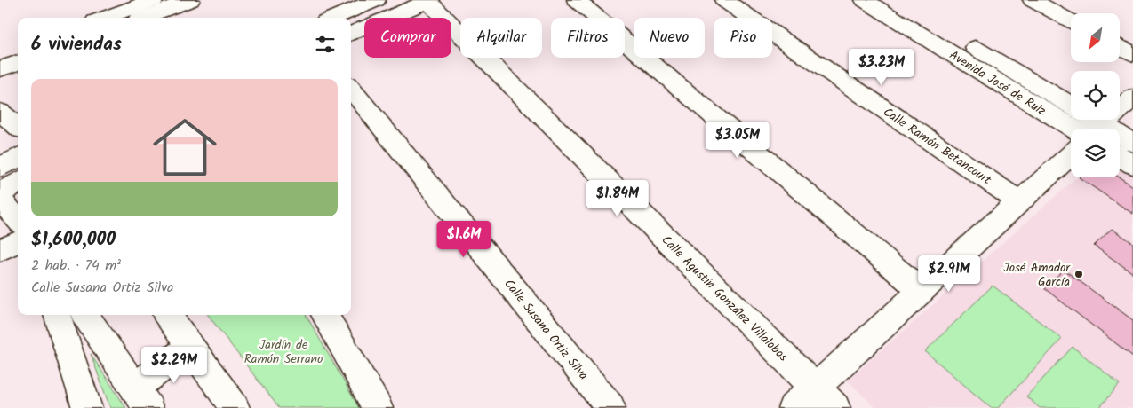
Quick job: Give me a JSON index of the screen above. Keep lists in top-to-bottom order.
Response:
{
  "streets": {
    "street": [
      "Avenida José de Ruiz",
      "Calle Ramón Betancourt",
      "Calle Agustín González Villalobos",
      "Calle Susana Ortiz Silva"
    ]
  },
  "parks": ["Jardín de Ramón Serrano"],
  "places": ["José Amador García"],
  "north": "bottom left",
  "page": {
    "chip": [
      "Comprar",
      "Alquilar",
      "Filtros",
      "Nuevo",
      "Piso"
    ],
    "heading": "6 viviendas",
    "price": [
      "$3.23M",
      "$3.05M",
      "$1.84M",
      "$1.6M",
      "$2.91M",
      "$2.29M"
    ],
    "list": [
      {
        "name": "$1,600,000",
        "note": "2 hab. · 74 m² · Calle Susana Ortiz Silva"
      }
    ]
  }
}
